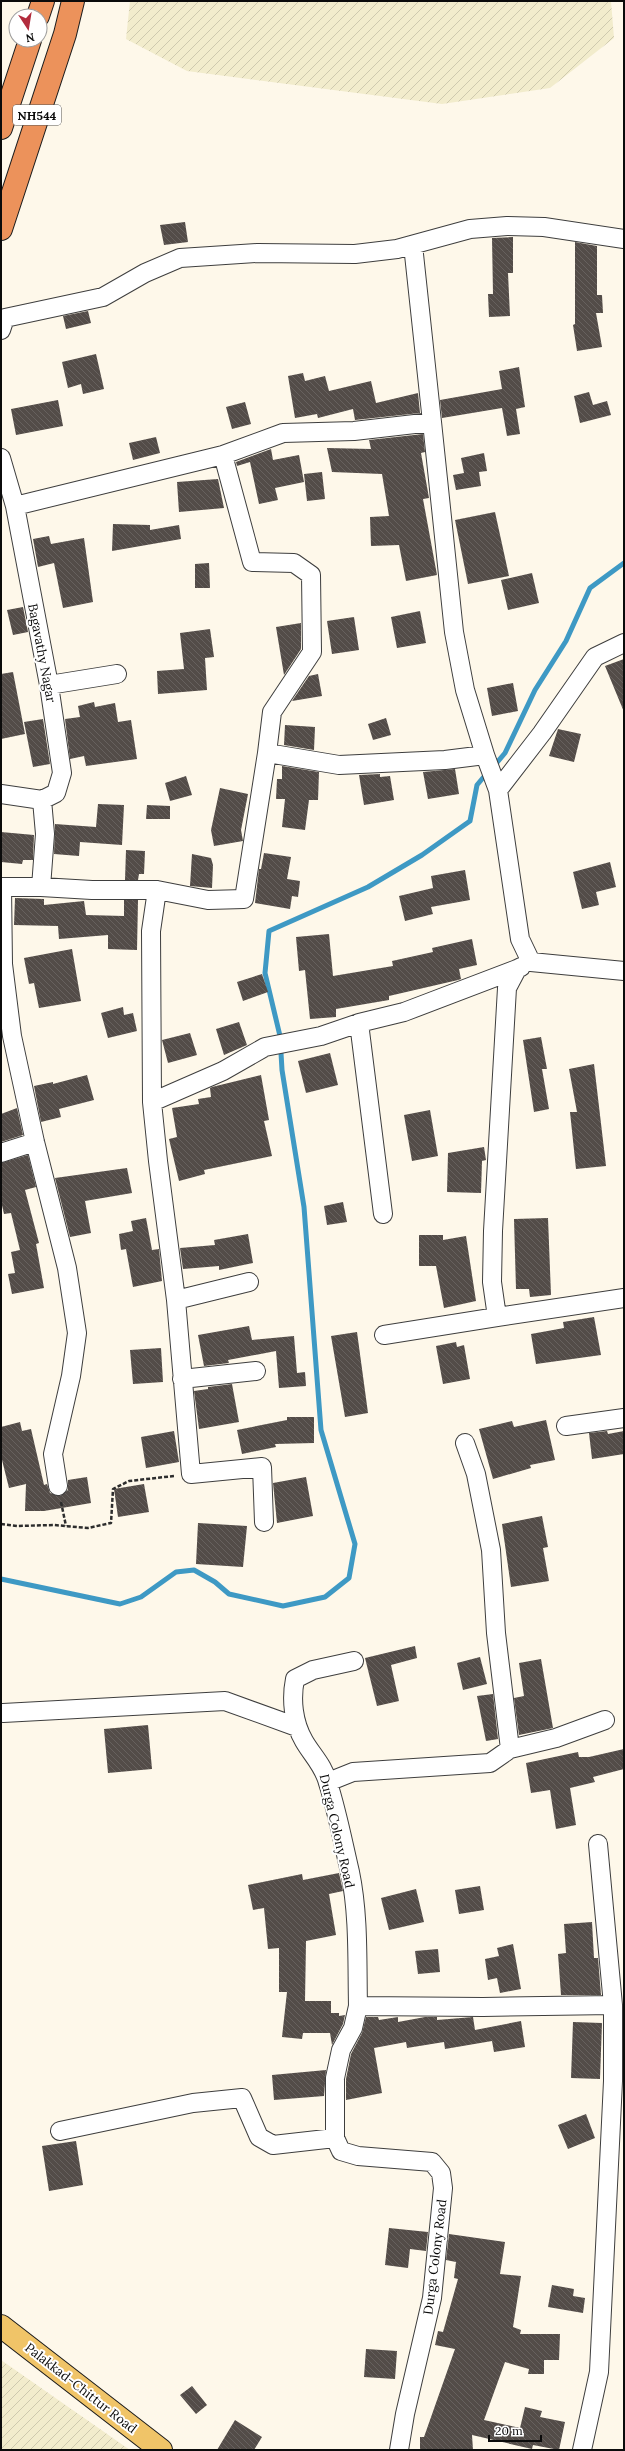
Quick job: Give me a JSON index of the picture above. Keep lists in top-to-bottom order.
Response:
{
  "streets": {
    "highway": ["NH544"],
    "main road": ["Palakkad-Chittur Road"],
    "street": ["Bagavathy Nagar", "Durga Colony Road"]
  },
  "scale_bar": "20 m",
  "north": "bottom"
}
